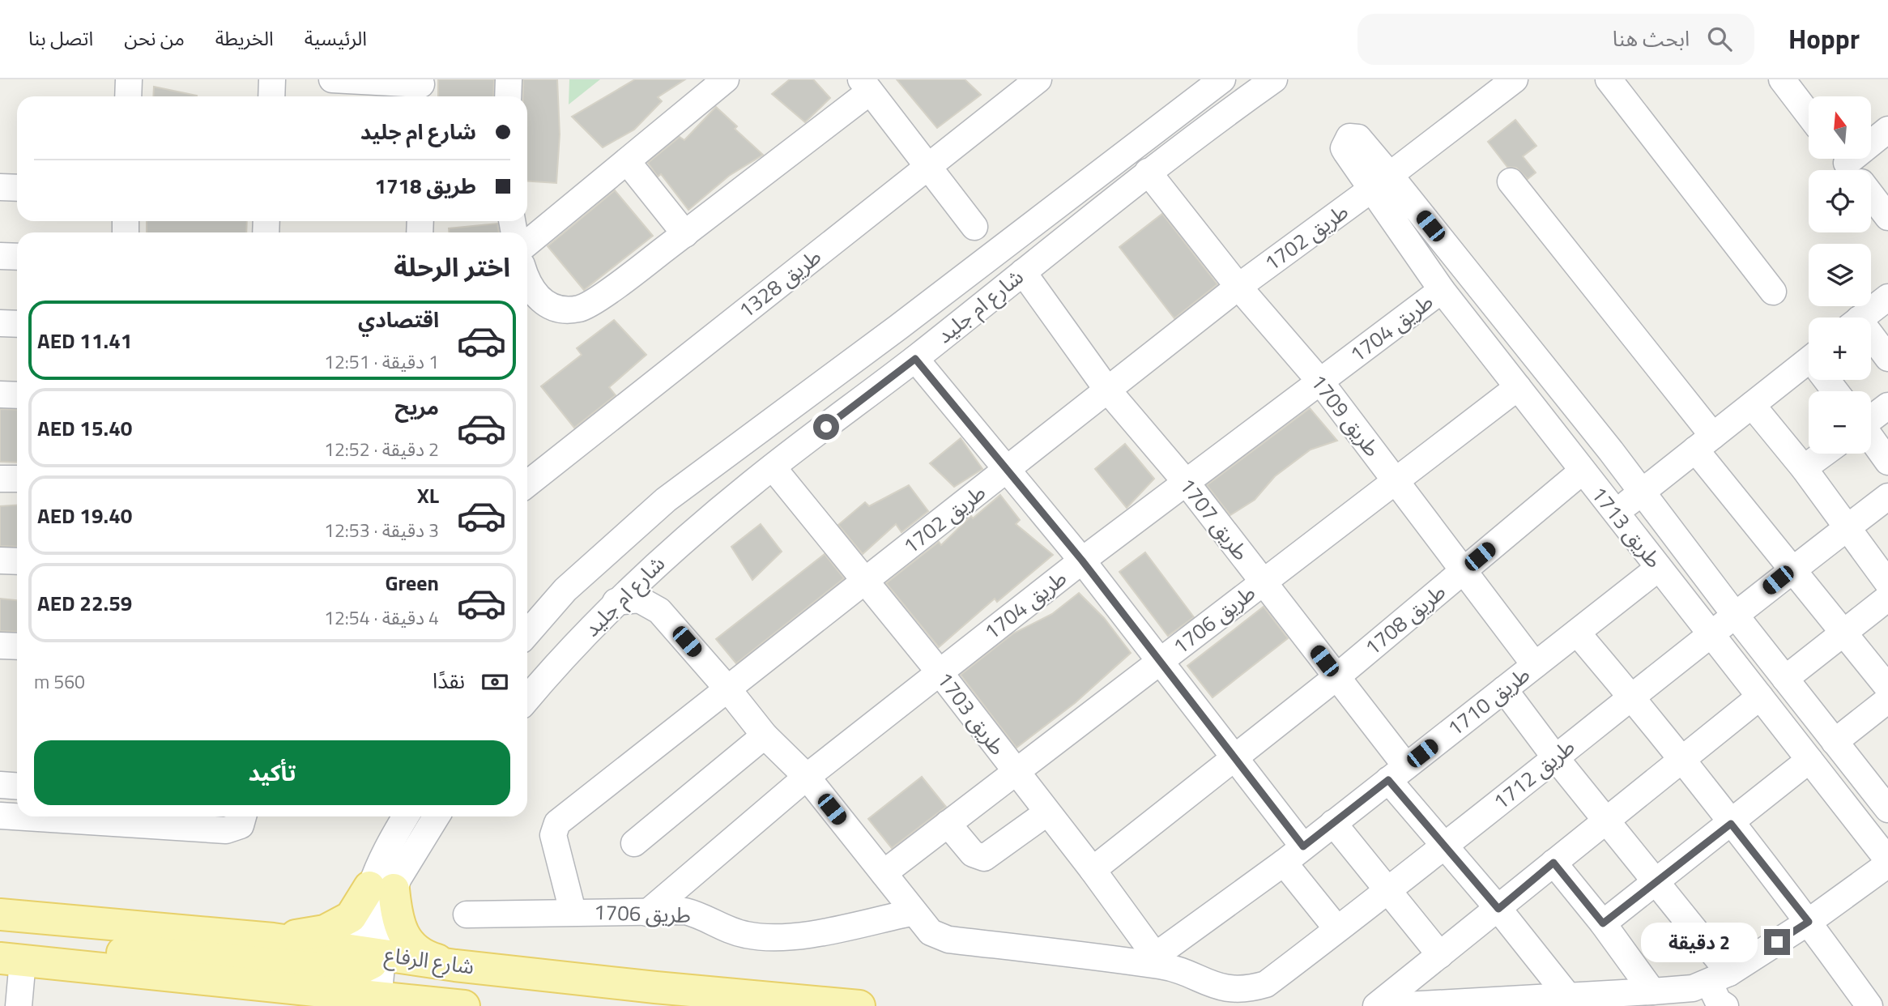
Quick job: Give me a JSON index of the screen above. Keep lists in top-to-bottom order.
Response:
{
  "streets": {
    "main road": ["شارع الرفاع"],
    "street": [
      "طريق 1702",
      "طريق 1328",
      "شارع ام جليد",
      "طريق 1704",
      "طريق 1709",
      "طريق 1707",
      "طريق 1713",
      "طريق 1706",
      "طريق 1708",
      "طريق 1710",
      "طريق 1703",
      "طريق 1712"
    ]
  },
  "crossings": [
    ["طريق 1702", "طريق 1709"],
    ["طريق 1702", "طريق 1707"],
    ["طريق 1702", "طريق 1713"],
    ["طريق 1702", "طريق 1706"],
    ["طريق 1702", "طريق 1703"],
    ["طريق 1702", "طريق 1712"],
    ["شارع ام جليد", "طريق 1709"],
    ["شارع ام جليد", "طريق 1707"],
    ["شارع ام جليد", "طريق 1703"],
    ["شارع ام جليد", "طريق 1712"],
    ["طريق 1704", "طريق 1709"],
    ["طريق 1704", "طريق 1707"],
    ["طريق 1704", "طريق 1713"],
    ["طريق 1704", "طريق 1706"],
    ["طريق 1704", "طريق 1703"],
    ["طريق 1704", "طريق 1712"],
    ["طريق 1709", "طريق 1706"],
    ["طريق 1709", "طريق 1708"],
    ["طريق 1709", "طريق 1710"],
    ["طريق 1707", "طريق 1706"],
    ["طريق 1707", "طريق 1708"],
    ["طريق 1707", "طريق 1710"],
    ["طريق 1707", "طريق 1712"],
    ["طريق 1713", "طريق 1706"],
    ["طريق 1713", "طريق 1708"],
    ["طريق 1713", "طريق 1710"],
    ["طريق 1713", "طريق 1712"],
    ["طريق 1706", "طريق 1703"],
    ["طريق 1706", "طريق 1712"],
    ["طريق 1708", "طريق 1703"],
    ["طريق 1710", "طريق 1703"],
    ["طريق 1710", "طريق 1712"],
    ["طريق 1703", "طريق 1712"]
  ],
  "north": "top",
  "page": {
    "header": "Hoppr",
    "search": "ابحث هنا",
    "nav": [
      "الرئيسية",
      "الخريطة",
      "من نحن",
      "اتصل بنا"
    ],
    "map_buttons": ["+", "−"],
    "banner": ["شارع ام جليد", "طريق 1718"],
    "heading": "اختر الرحلة",
    "list": [
      {
        "name": "اقتصادي",
        "note": "1 دقيقة · 12:51",
        "value": "AED 11.41"
      },
      {
        "name": "مريح",
        "note": "2 دقيقة · 12:52",
        "value": "AED 15.40"
      },
      {
        "name": "XL",
        "note": "3 دقيقة · 12:53",
        "value": "AED 19.40"
      },
      {
        "name": "Green",
        "note": "4 دقيقة · 12:54",
        "value": "AED 22.59"
      }
    ],
    "pay": ["نقدًا", "560 m"],
    "buttons": "تأكيد",
    "bubble": "2 دقيقة"
  }
}
